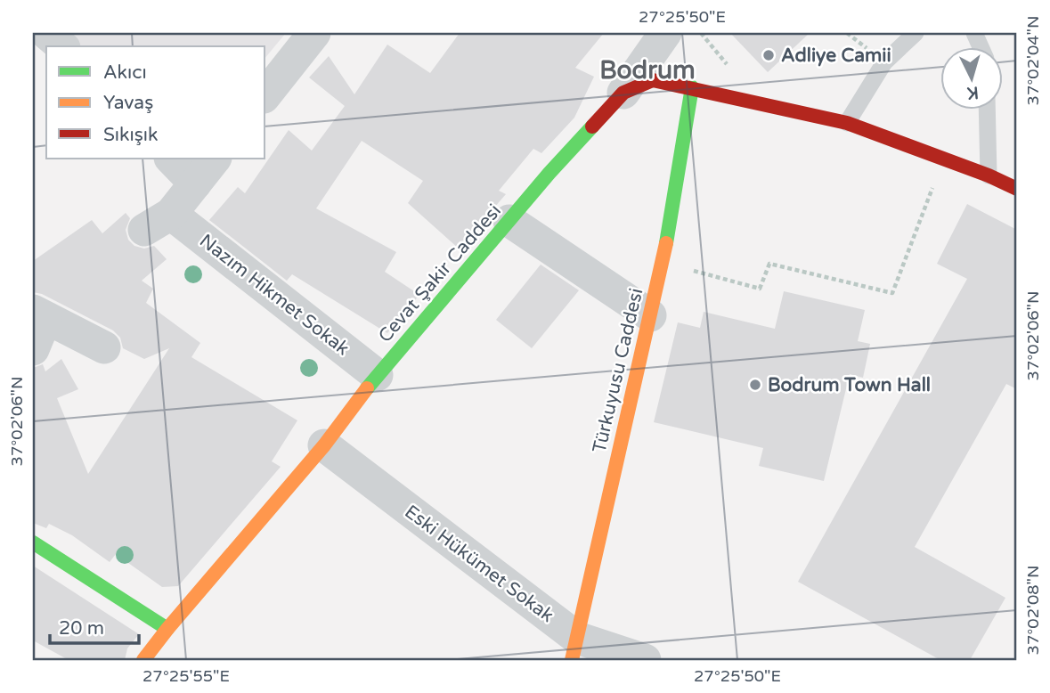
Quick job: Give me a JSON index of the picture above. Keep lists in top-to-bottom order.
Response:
{
  "streets": {
    "main road": ["Cevat Şakir Caddesi", "Türkuyusu Caddesi"],
    "street": ["Nazım Hikmet Sokak", "Eski Hükümet Sokak"]
  },
  "crossings": [
    ["Cevat Şakir Caddesi", "Nazım Hikmet Sokak"],
    ["Cevat Şakir Caddesi", "Türkuyusu Caddesi"],
    ["Cevat Şakir Caddesi", "Eski Hükümet Sokak"],
    ["Türkuyusu Caddesi", "Eski Hükümet Sokak"]
  ],
  "districts": ["Bodrum"],
  "places": ["Adliye Camii", "Bodrum Town Hall"],
  "legend": ["Akıcı", "Yavaş", "Sıkışık"],
  "scale_bar": "20 m",
  "north": "bottom",
  "coordinates": [
    "27°25'50\"E",
    "37°02'04\"N",
    "37°02'06\"N",
    "37°02'08\"N",
    "27°25'55\"E"
  ]
}
